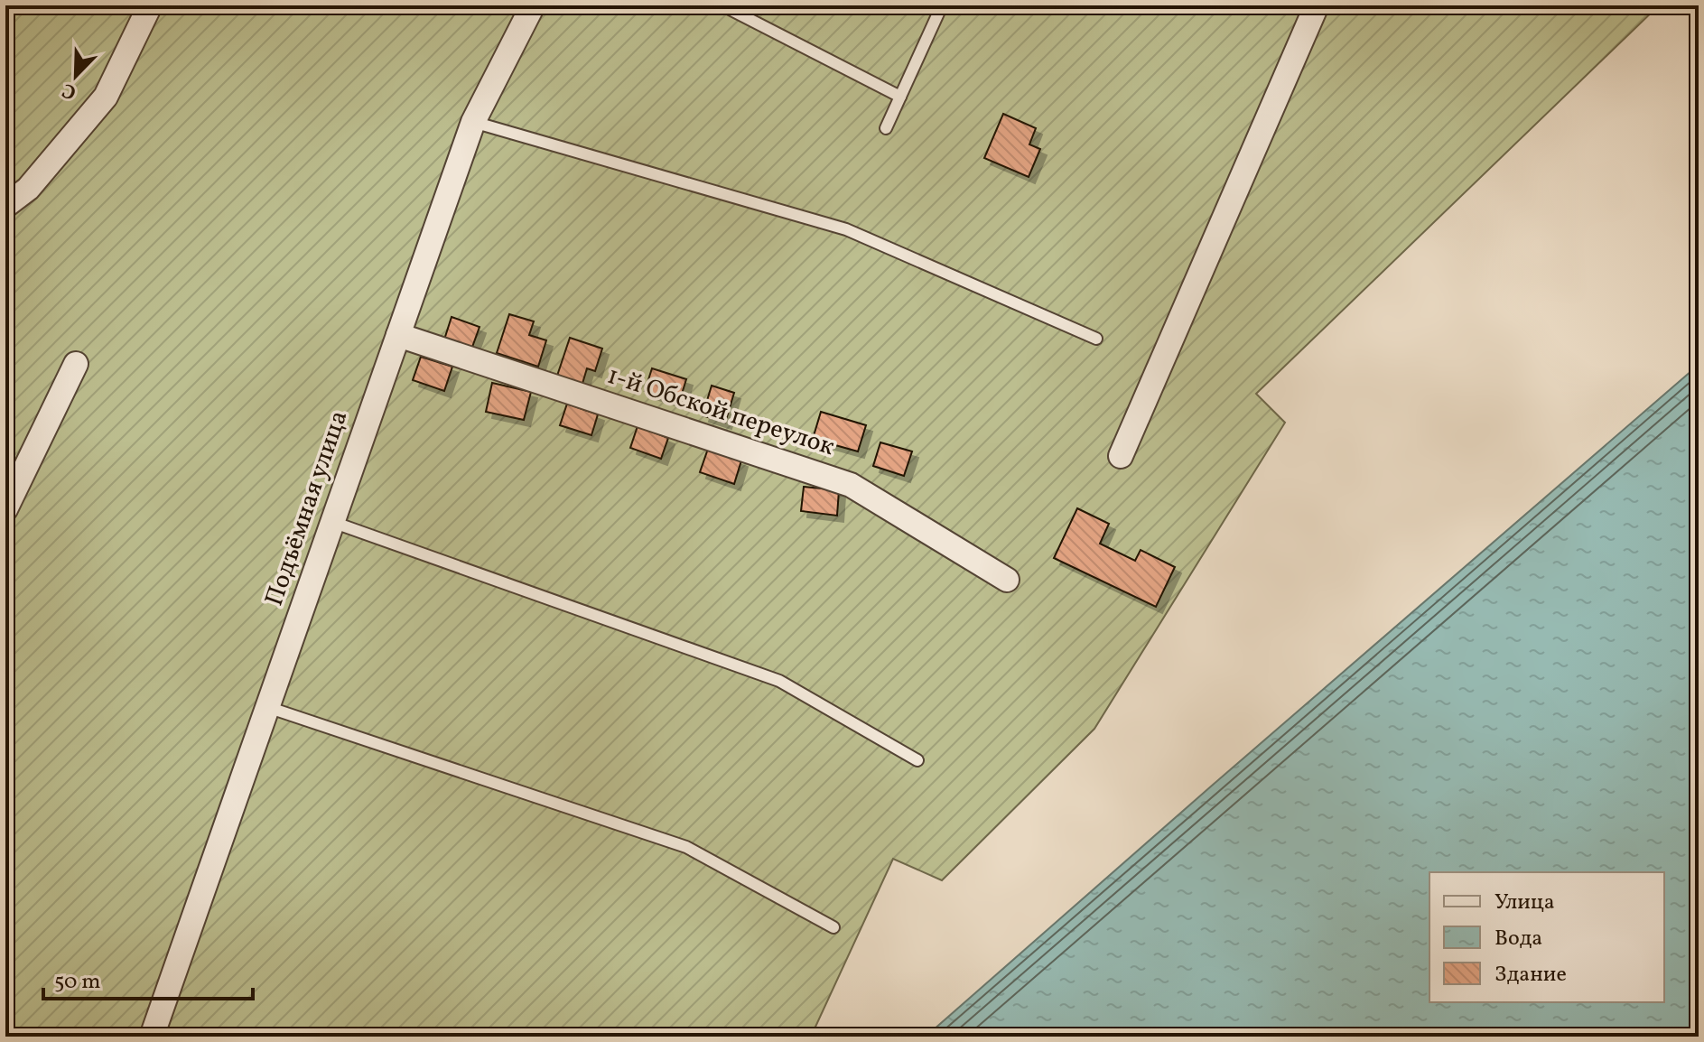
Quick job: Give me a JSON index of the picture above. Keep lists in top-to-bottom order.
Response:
{
  "streets": {
    "street": ["1-й Обской переулок", "Подъёмная улица"]
  },
  "crossings": [
    ["1-й Обской переулок", "Подъёмная улица"]
  ],
  "legend": ["Улица", "Вода", "Здание"],
  "scale_bar": "50 m",
  "north": "bottom left"
}
